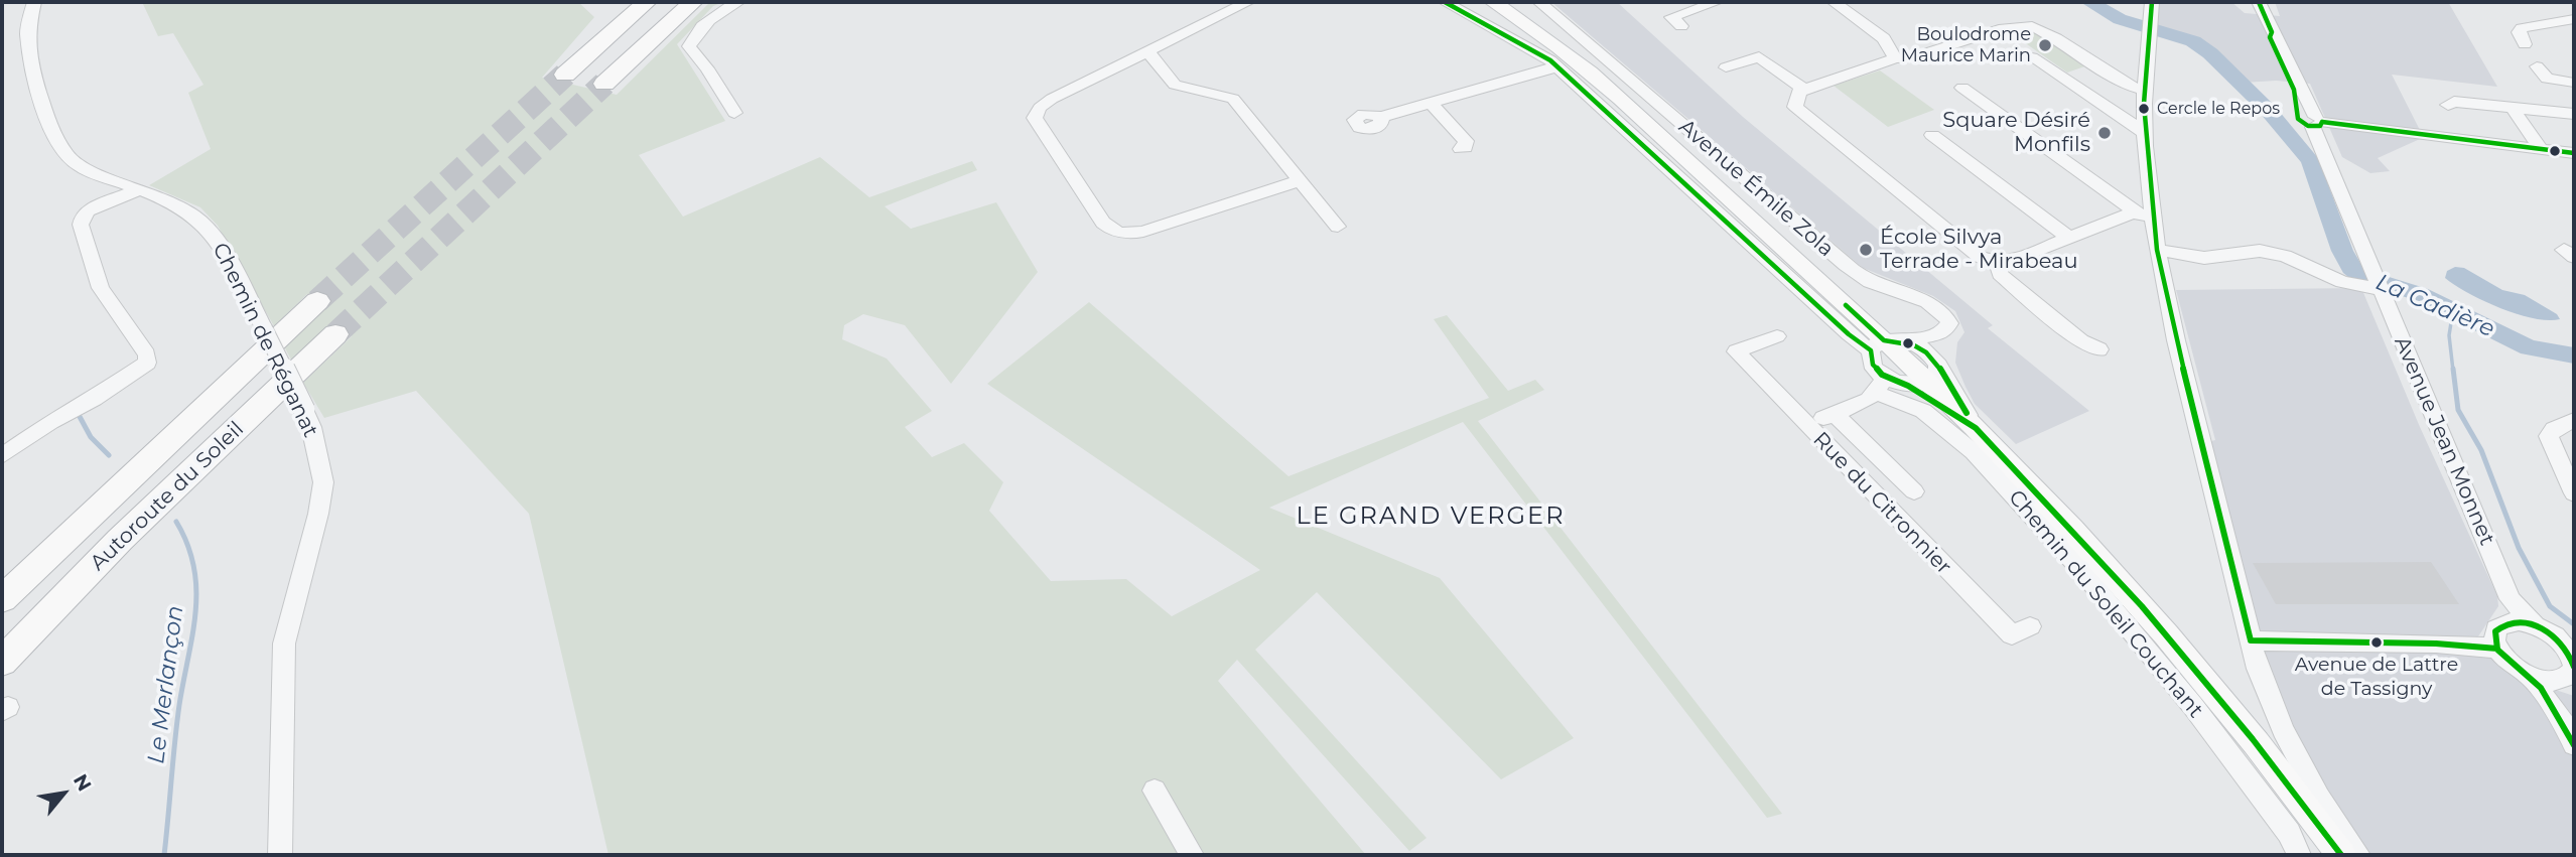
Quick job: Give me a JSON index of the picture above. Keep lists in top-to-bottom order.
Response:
{
  "streets": {
    "highway": ["Autoroute du Soleil"],
    "street": [
      "Avenue Émile Zola",
      "Chemin de Réganat",
      "Avenue Jean Monnet",
      "Rue du Citronnier",
      "Chemin du Soleil Couchant"
    ]
  },
  "crossings": [
    ["Rue du Citronnier", "Chemin du Soleil Couchant"]
  ],
  "districts": ["LE GRAND VERGER"],
  "water": ["La Cadière", "Le Merlançon"],
  "places": [
    "Boulodrome Maurice Marin",
    "Cercle le Repos",
    "Square Désiré Monfils",
    "École Silvya Terrade - Mirabeau",
    "Avenue de Lattre de Tassigny"
  ],
  "north": "top right"
}
